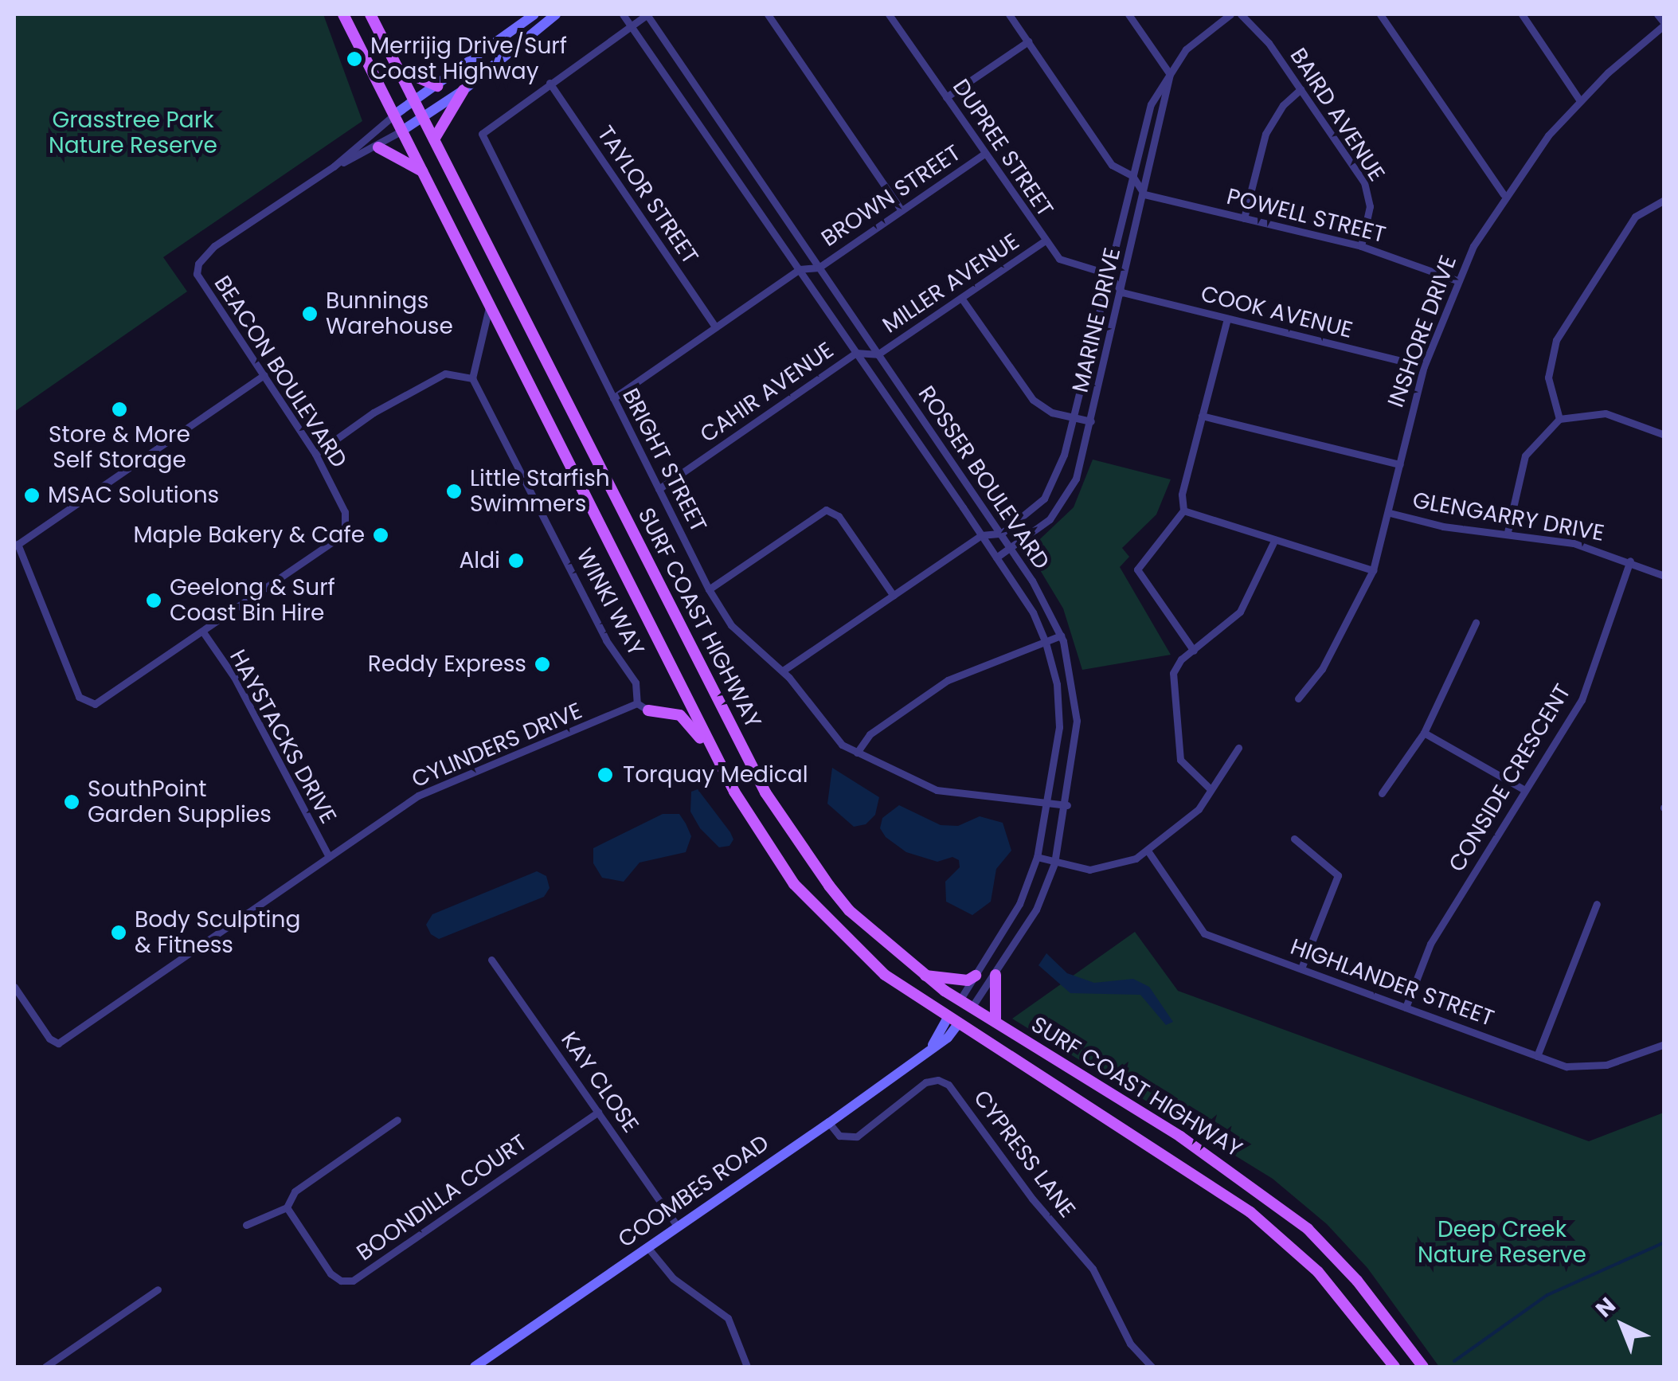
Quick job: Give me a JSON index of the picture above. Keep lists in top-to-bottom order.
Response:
{
  "streets": {
    "main road": ["SURF COAST HIGHWAY"],
    "street": [
      "BAIRD AVENUE",
      "DUPREE STREET",
      "TAYLOR STREET",
      "BROWN STREET",
      "POWELL STREET",
      "MILLER AVENUE",
      "COOK AVENUE",
      "MARINE DRIVE",
      "INSHORE DRIVE",
      "BEACON BOULEVARD",
      "CAHIR AVENUE",
      "BRIGHT STREET",
      "ROSSER BOULEVARD",
      "GLENGARRY DRIVE",
      "WINKI WAY",
      "HAYSTACKS DRIVE",
      "CYLINDERS DRIVE",
      "CONSIDE CRESCENT",
      "HIGHLANDER STREET",
      "KAY CLOSE",
      "CYPRESS LANE",
      "COOMBES ROAD",
      "BOONDILLA COURT"
    ]
  },
  "crossings": [
    ["BAIRD AVENUE", "POWELL STREET"],
    ["DUPREE STREET", "BROWN STREET"],
    ["DUPREE STREET", "MILLER AVENUE"],
    ["DUPREE STREET", "MARINE DRIVE"],
    ["TAYLOR STREET", "BRIGHT STREET"],
    ["BROWN STREET", "ROSSER BOULEVARD"],
    ["POWELL STREET", "MARINE DRIVE"],
    ["POWELL STREET", "INSHORE DRIVE"],
    ["MILLER AVENUE", "ROSSER BOULEVARD"],
    ["COOK AVENUE", "MARINE DRIVE"],
    ["COOK AVENUE", "INSHORE DRIVE"],
    ["MARINE DRIVE", "ROSSER BOULEVARD"],
    ["INSHORE DRIVE", "GLENGARRY DRIVE"],
    ["BEACON BOULEVARD", "SURF COAST HIGHWAY"],
    ["BEACON BOULEVARD", "HAYSTACKS DRIVE"],
    ["CAHIR AVENUE", "BRIGHT STREET"],
    ["CAHIR AVENUE", "ROSSER BOULEVARD"],
    ["BRIGHT STREET", "ROSSER BOULEVARD"],
    ["ROSSER BOULEVARD", "SURF COAST HIGHWAY"],
    ["GLENGARRY DRIVE", "CONSIDE CRESCENT"],
    ["WINKI WAY", "CYLINDERS DRIVE"],
    ["SURF COAST HIGHWAY", "COOMBES ROAD"],
    ["HAYSTACKS DRIVE", "CYLINDERS DRIVE"],
    ["CONSIDE CRESCENT", "HIGHLANDER STREET"],
    ["KAY CLOSE", "COOMBES ROAD"],
    ["KAY CLOSE", "BOONDILLA COURT"],
    ["CYPRESS LANE", "COOMBES ROAD"]
  ],
  "parks": ["Grasstree Park Nature Reserve", "Deep Creek Nature Reserve"],
  "places": [
    "Merrijig Drive/Surf Coast Highway",
    "Bunnings Warehouse",
    "Store & More Self Storage",
    "Little Starfish Swimmers",
    "MSAC Solutions",
    "Maple Bakery & Cafe",
    "Aldi",
    "Geelong & Surf Coast Bin Hire",
    "Reddy Express",
    "Torquay Medical",
    "SouthPoint Garden Supplies",
    "Body Sculpting & Fitness"
  ],
  "north": "top left"
}
